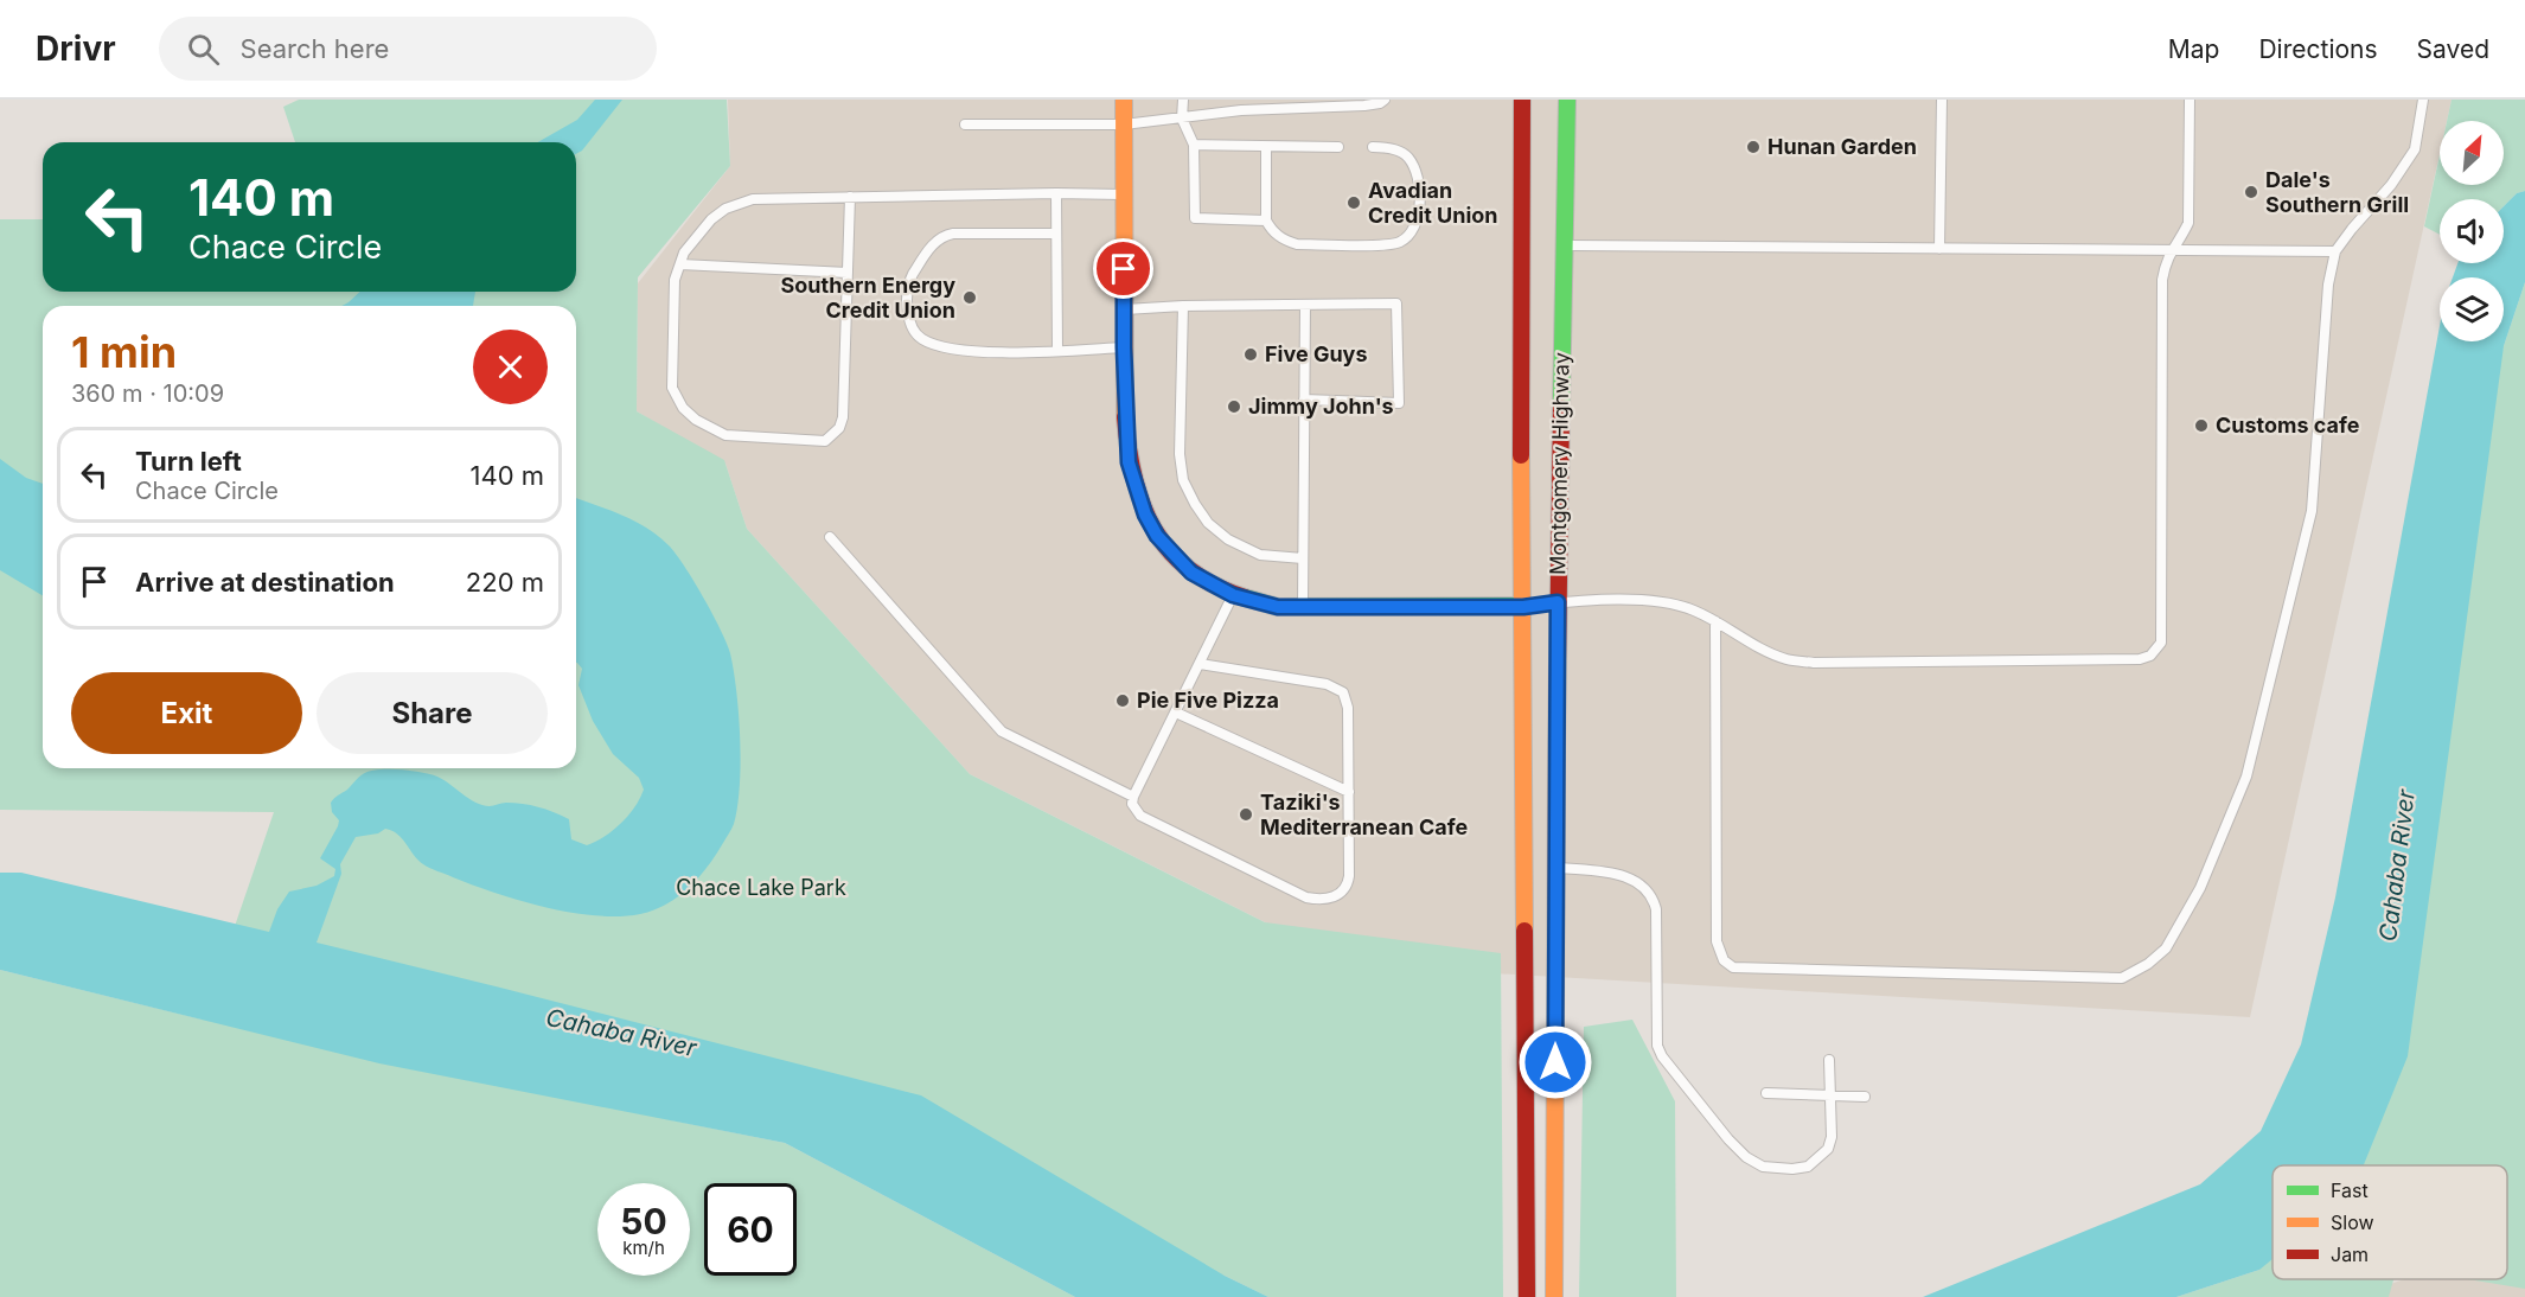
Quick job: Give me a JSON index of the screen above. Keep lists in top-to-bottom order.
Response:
{
  "streets": {
    "main road": ["Montgomery Highway"]
  },
  "water": ["Cahaba River"],
  "parks": ["Chace Lake Park"],
  "places": [
    "Hunan Garden",
    "Dale's Southern Grill",
    "Avadian Credit Union",
    "Southern Energy Credit Union",
    "Five Guys",
    "Jimmy John's",
    "Customs cafe",
    "Pie Five Pizza",
    "Taziki's Mediterranean Cafe"
  ],
  "legend": ["Fast", "Slow", "Jam"],
  "north": "top right",
  "page": {
    "header": "Drivr",
    "search": "Search here",
    "nav": ["Map", "Directions", "Saved"],
    "turn": ["140 m", "Chace Circle"],
    "heading": ["1 min", "360 m · 10:09"],
    "list": [
      {
        "name": "Turn left",
        "note": "Chace Circle",
        "value": "140 m"
      },
      {
        "name": "Arrive at destination",
        "value": "220 m"
      }
    ],
    "buttons": ["Exit", "Share"],
    "speed": "50 km/h",
    "limit": "60"
  }
}
